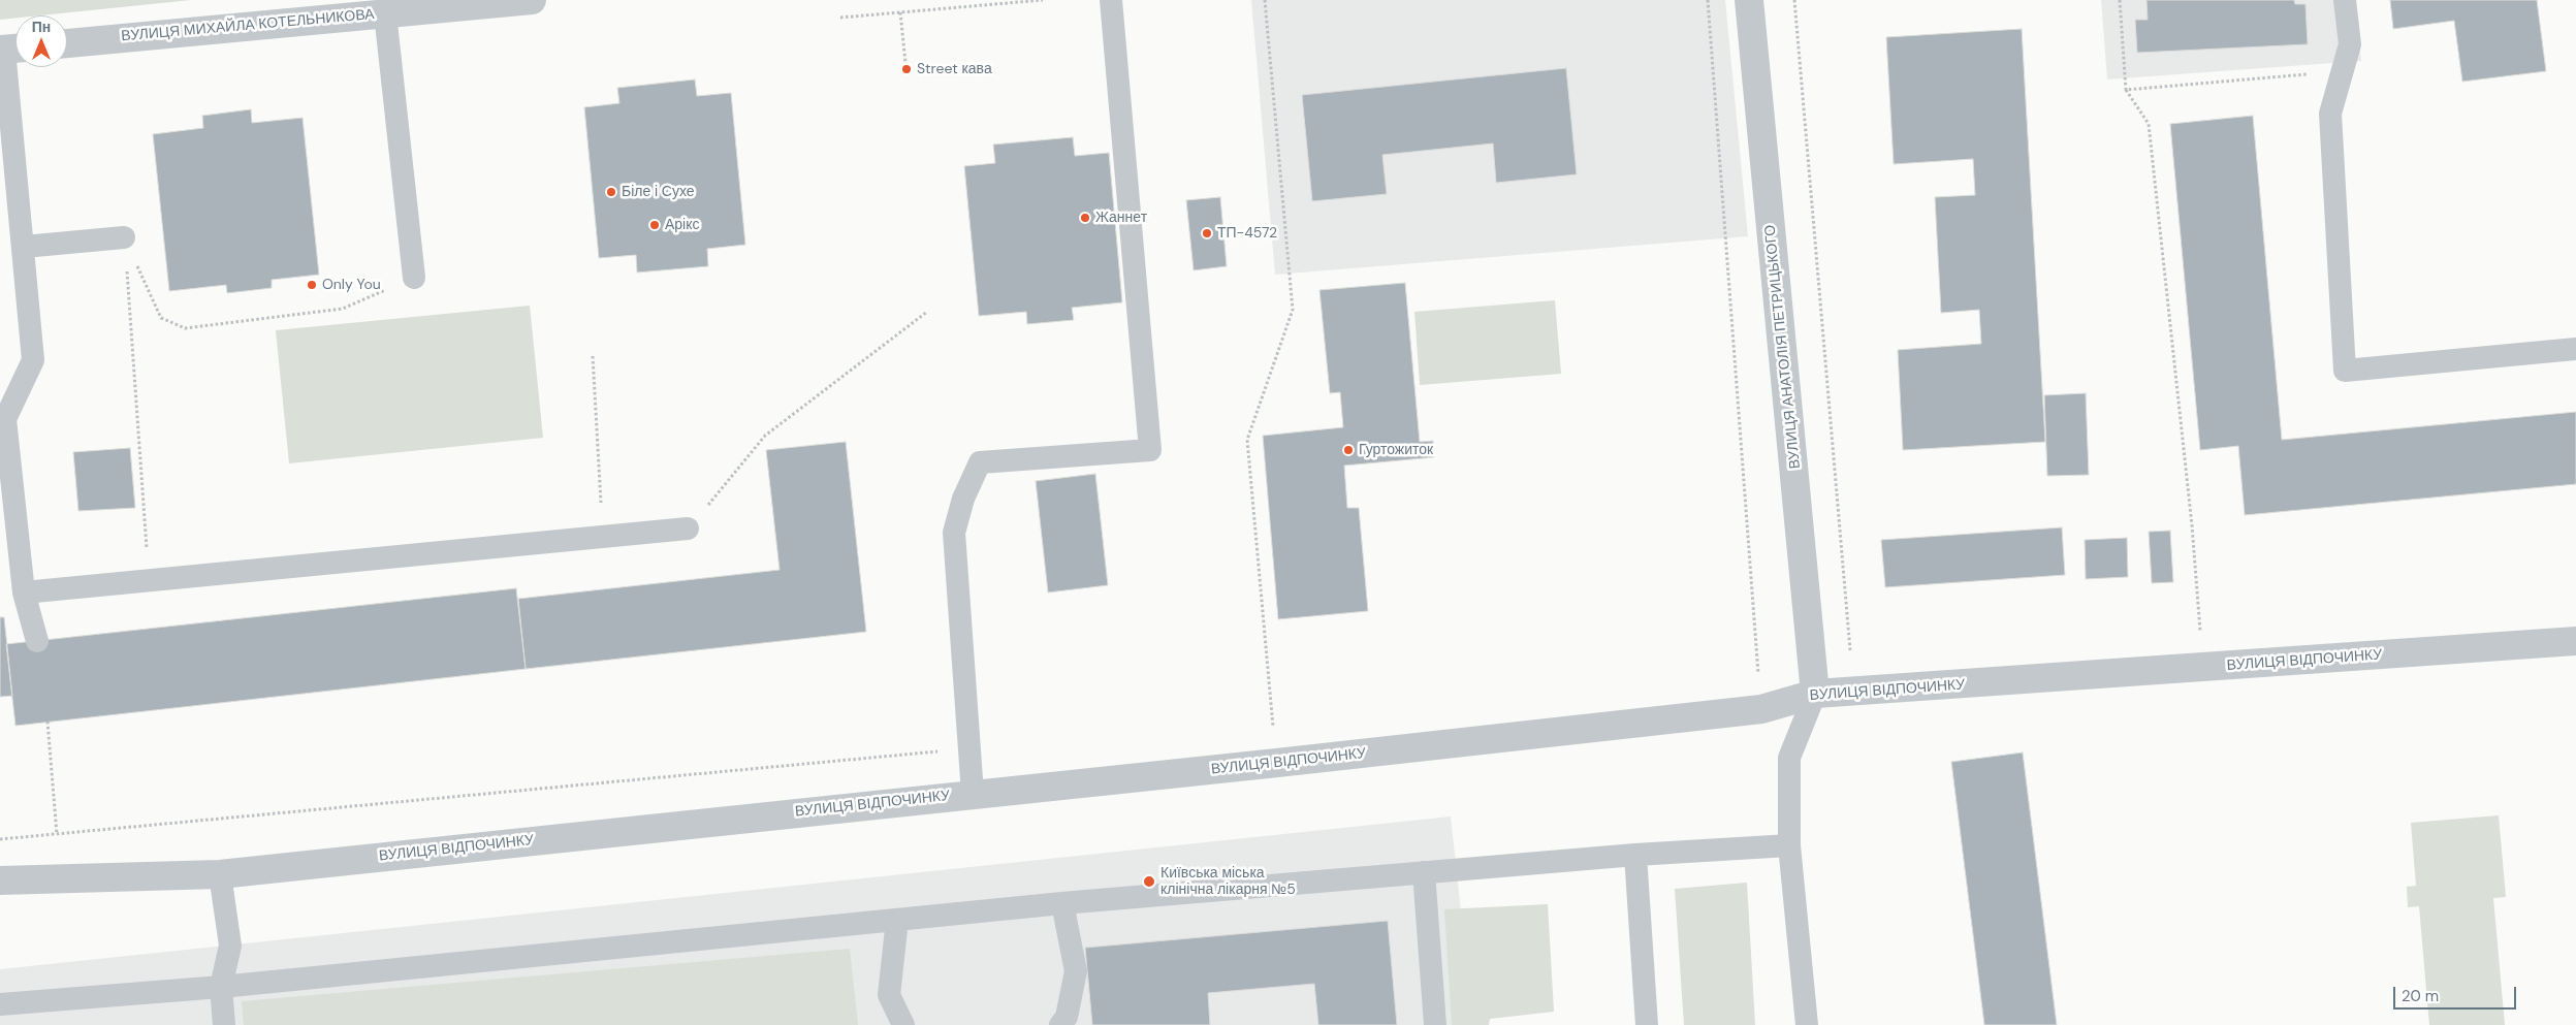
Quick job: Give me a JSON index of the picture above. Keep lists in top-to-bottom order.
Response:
{
  "streets": {
    "street": ["ВУЛИЦЯ МИХАЙЛА КОТЕЛЬНИКОВА", "ВУЛИЦЯ АНАТОЛІЯ ПЕТРИЦЬКОГО", "ВУЛИЦЯ ВІДПОЧИНКУ"]
  },
  "crossings": [
    ["ВУЛИЦЯ АНАТОЛІЯ ПЕТРИЦЬКОГО", "ВУЛИЦЯ ВІДПОЧИНКУ"]
  ],
  "places": [
    "Street кава",
    "Біле і Сухе",
    "Жаннет",
    "Арікс",
    "ТП-4572",
    "Only You",
    "Гуртожиток",
    "Київська міська клінічна лікарня №5"
  ],
  "scale_bar": "20 m",
  "north": "top"
}
